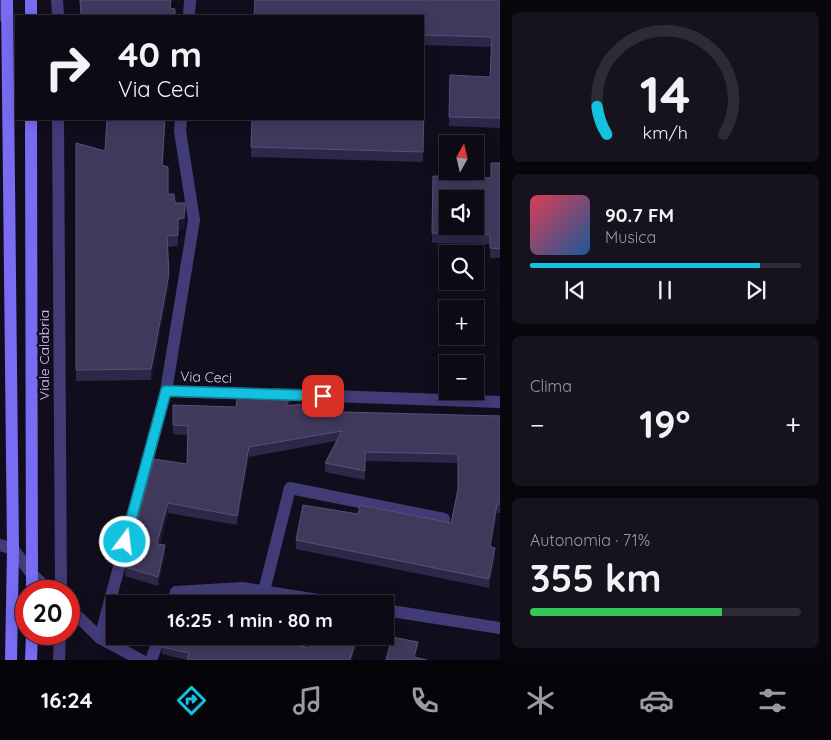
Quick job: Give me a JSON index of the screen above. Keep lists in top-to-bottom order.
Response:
{
  "streets": {
    "main road": ["Viale Calabria"],
    "street": ["Via Ceci"]
  },
  "north": "top",
  "page": {
    "turn": ["40 m", "Via Ceci"],
    "map_buttons": ["+", "−"],
    "song": ["90.7 FM", "Musica"],
    "tile": [
      "Clima",
      ["Autonomia · 71%", "355 km"]
    ],
    "heat": ["−", "19°", "+"],
    "limit": "20",
    "trip": "16:25 · 1 min · 80 m",
    "tabs": "16:24",
    "gauge": ["14", "km/h"]
  }
}
